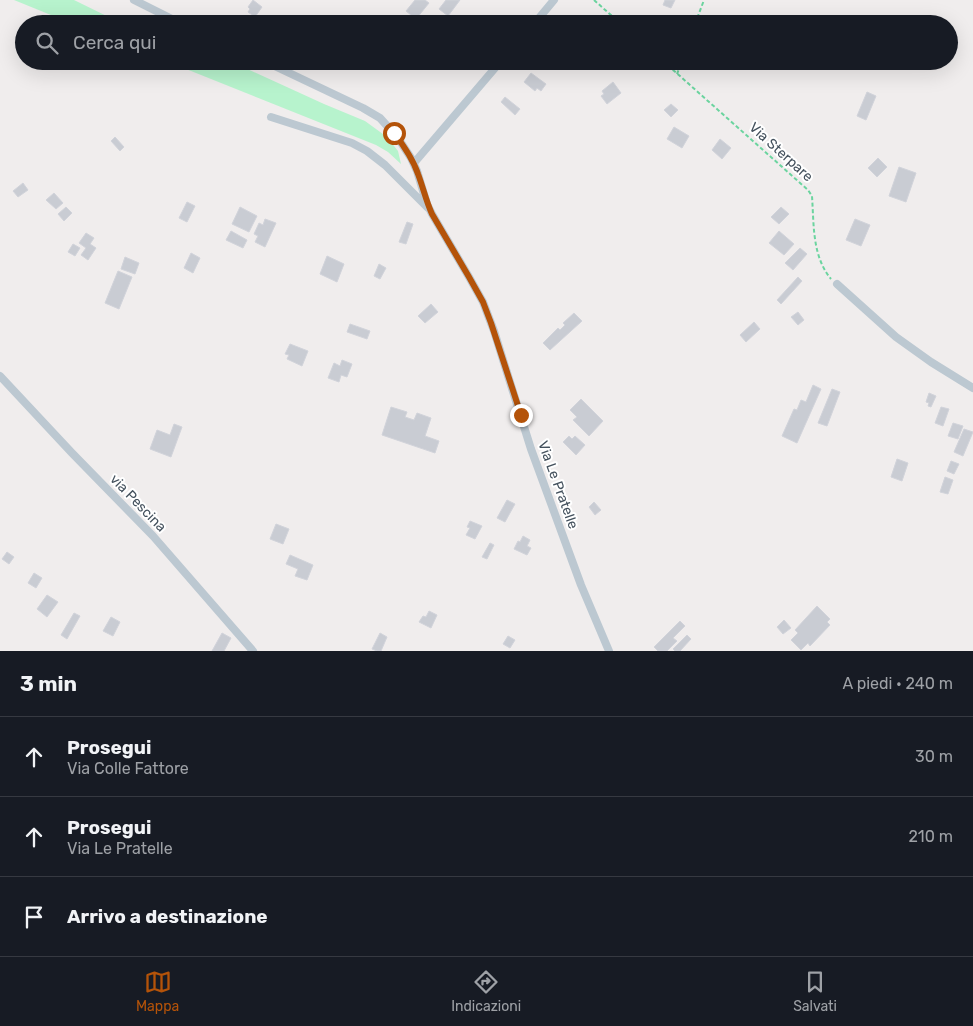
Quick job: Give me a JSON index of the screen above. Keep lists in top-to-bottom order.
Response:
{
  "streets": {
    "street": ["Via Le Pratelle", "via Pescina"],
    "path": ["Via Sterpare"]
  },
  "page": {
    "search": "Cerca qui",
    "heading": ["3 min", "A piedi · 240 m"],
    "list": [
      ["Prosegui", "Via Colle Fattore", "30 m"],
      ["Prosegui", "Via Le Pratelle", "210 m"],
      "Arrivo a destinazione"
    ],
    "nav": ["Mappa", "Indicazioni", "Salvati"]
  }
}
